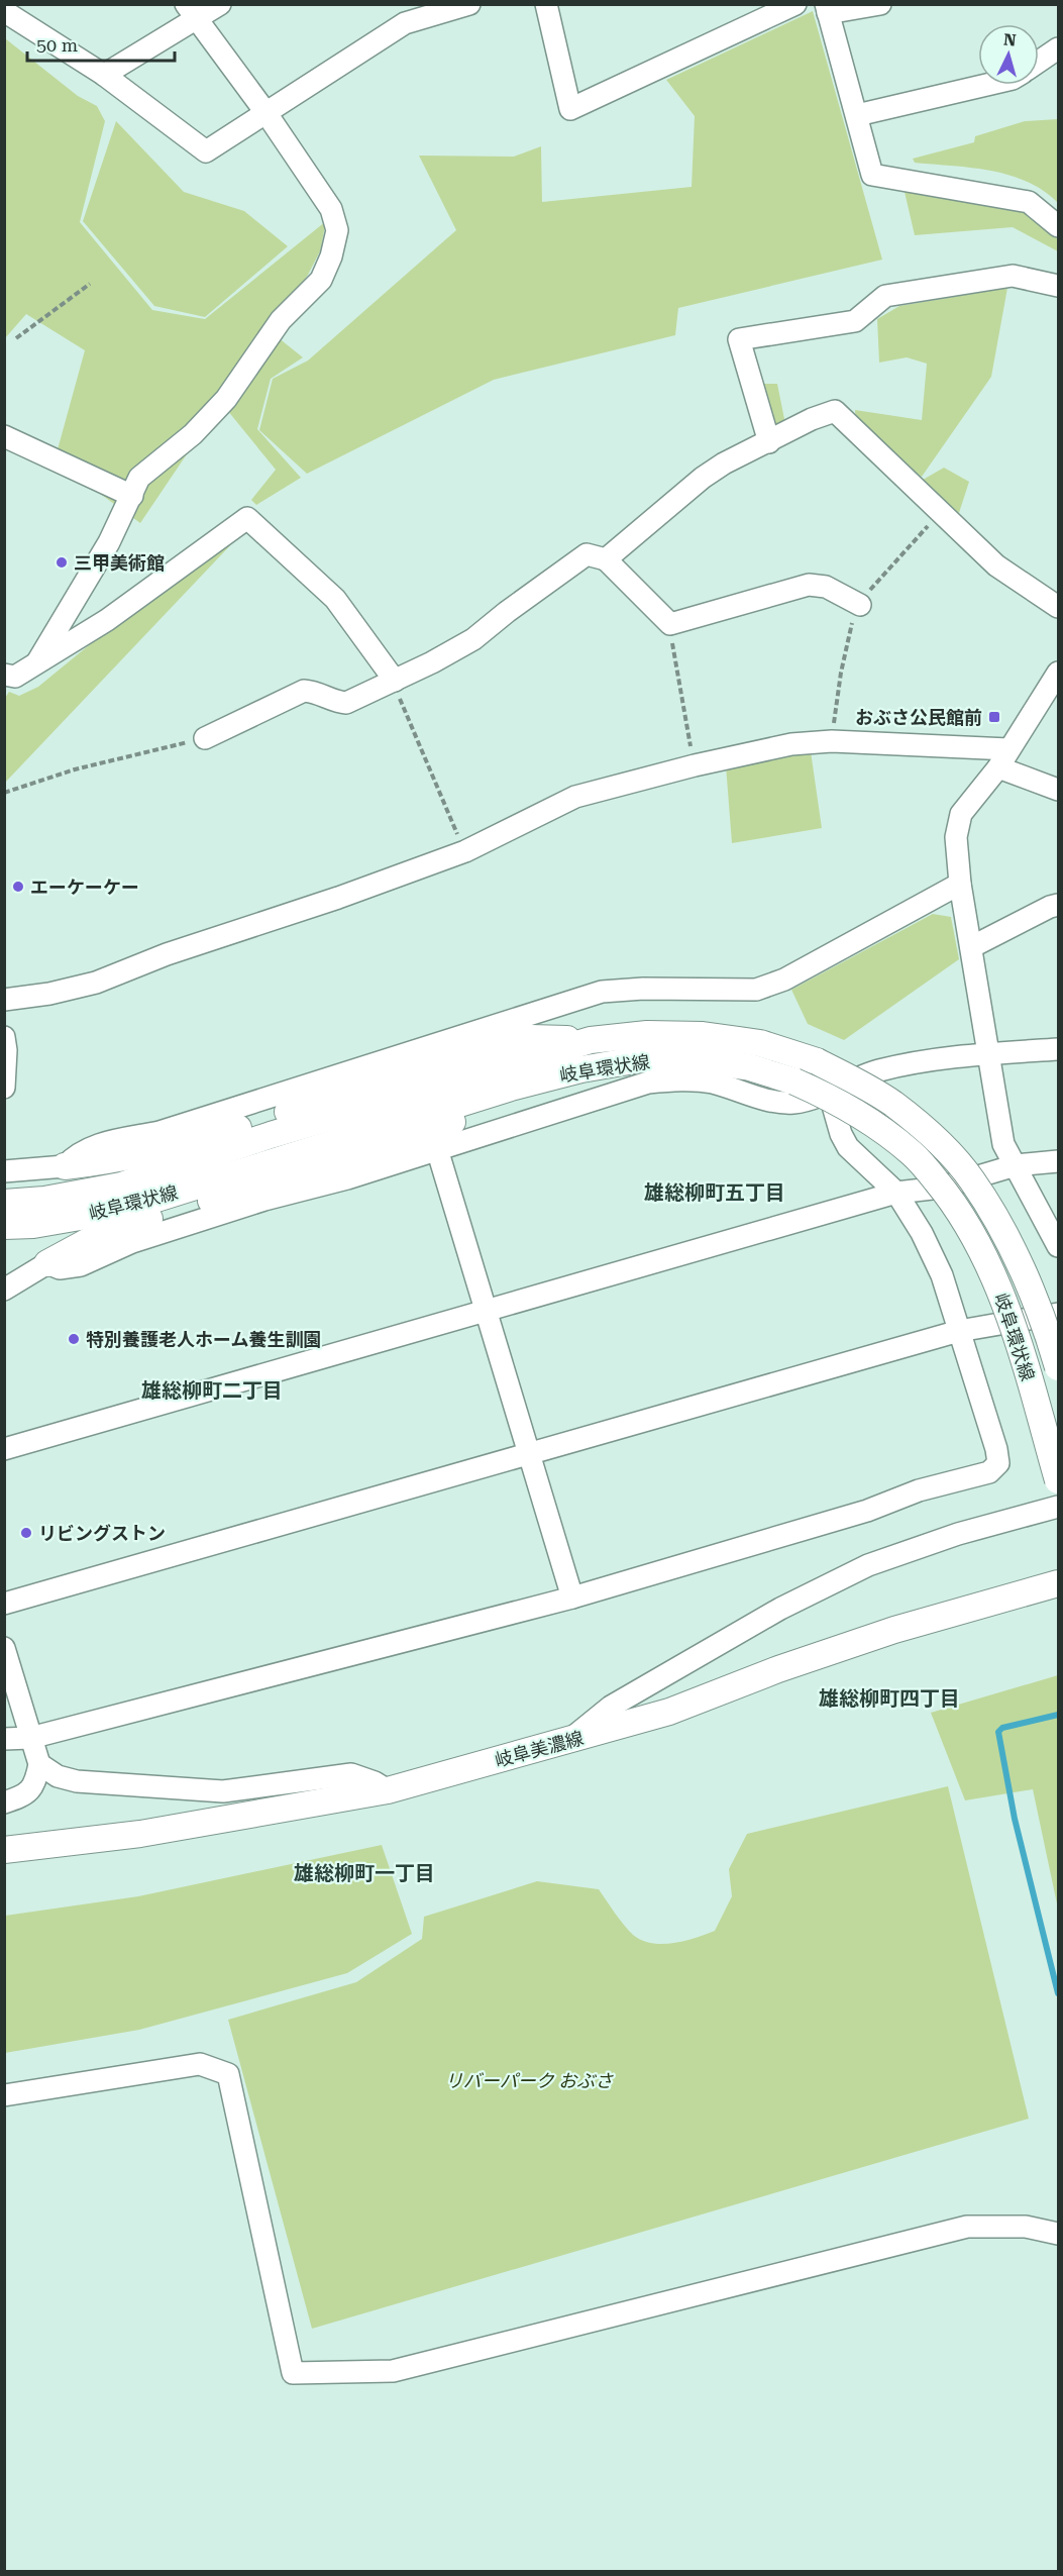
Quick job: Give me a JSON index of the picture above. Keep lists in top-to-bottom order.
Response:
{
  "streets": {
    "main road": ["岐阜環状線", "岐阜美濃線"]
  },
  "districts": [
    "雄総柳町五丁目",
    "雄総柳町二丁目",
    "雄総柳町四丁目",
    "雄総柳町一丁目"
  ],
  "parks": ["リバーパーク おぶさ"],
  "places": {
    "other": [
      "三甲美術館",
      "エーケーケー",
      "特別養護老人ホーム養生訓園",
      "リビングストン"
    ],
    "transit": ["おぶさ公民館前"]
  },
  "scale_bar": "50 m",
  "north": "top"
}
